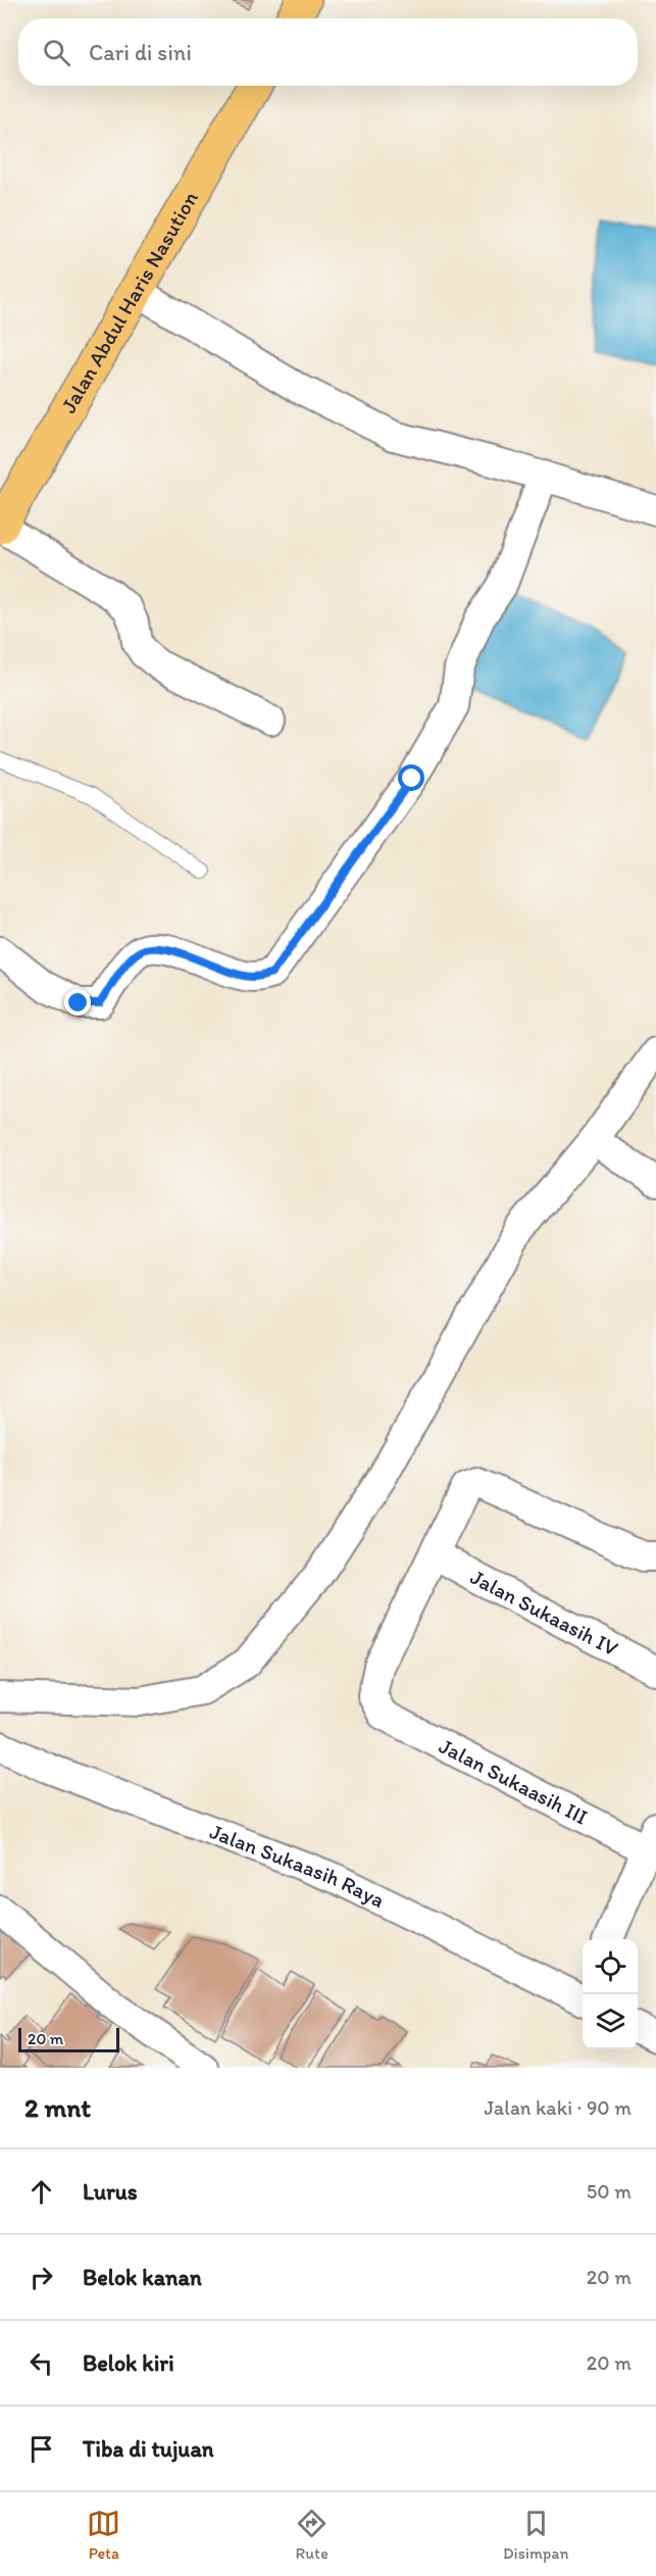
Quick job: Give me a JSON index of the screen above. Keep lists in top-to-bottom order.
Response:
{
  "streets": {
    "highway": ["Jalan Abdul Haris Nasution"],
    "street": ["Jalan Sukaasih IV", "Jalan Sukaasih III", "Jalan Sukaasih Raya"]
  },
  "crossings": [
    ["Jalan Sukaasih IV", "Jalan Sukaasih III"]
  ],
  "scale_bar": "20 m",
  "page": {
    "search": "Cari di sini",
    "scale": "20 m",
    "heading": ["2 mnt", "Jalan kaki · 90 m"],
    "list": [
      ["Lurus", "50 m"],
      ["Belok kanan", "20 m"],
      ["Belok kiri", "20 m"],
      "Tiba di tujuan"
    ],
    "nav": ["Peta", "Rute", "Disimpan"]
  }
}
